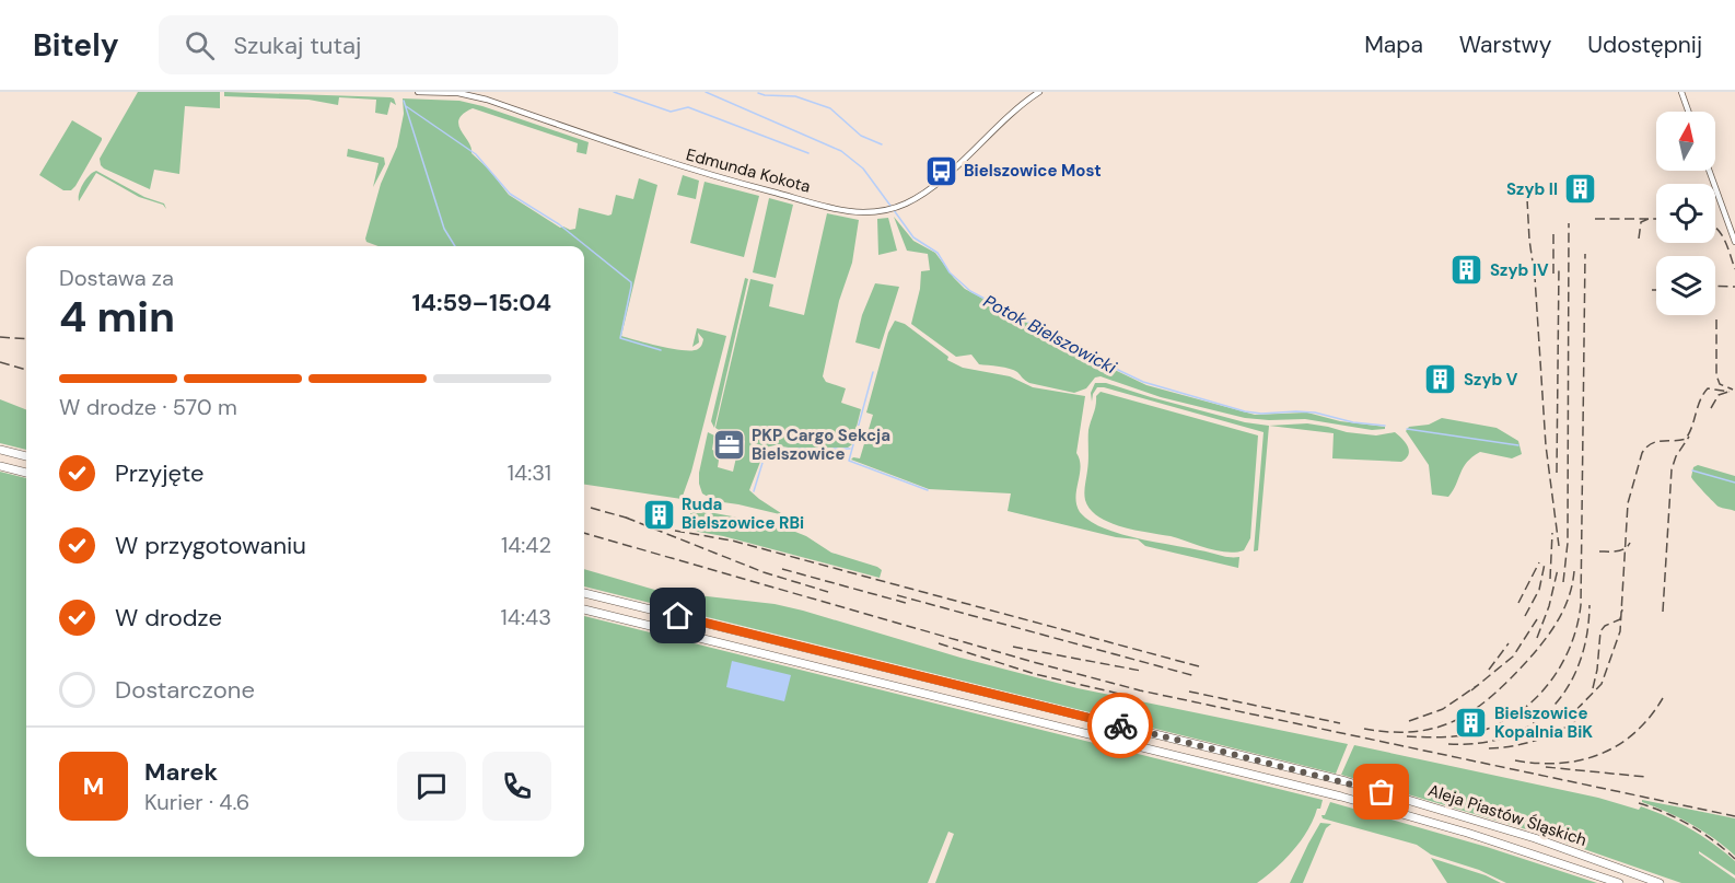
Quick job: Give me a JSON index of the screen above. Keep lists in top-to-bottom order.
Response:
{
  "streets": {
    "highway": ["Aleja Piastów Śląskich"],
    "street": ["Edmunda Kokota"]
  },
  "water": ["Potok Bielszowicki"],
  "places": {
    "bus stop": ["Bielszowice Most"],
    "building": [
      "Szyb II",
      "Szyb IV",
      "Szyb V",
      "Ruda Bielszowice RBi",
      "Bielszowice Kopalnia BiK"
    ],
    "office": ["PKP Cargo Sekcja Bielszowice"]
  },
  "north": "top",
  "page": {
    "header": "Bitely",
    "search": "Szukaj tutaj",
    "nav": ["Mapa", "Warstwy", "Udostępnij"],
    "heading": ["4 min", "Dostawa za", "14:59–15:04"],
    "panel": ["Marek", "Kurier · 4.6"],
    "bar": "W drodze · 570 m",
    "list": [
      ["Przyjęte", "14:31"],
      ["W przygotowaniu", "14:42"],
      ["W drodze", "14:43"],
      "Dostarczone"
    ],
    "round": "M"
  }
}
